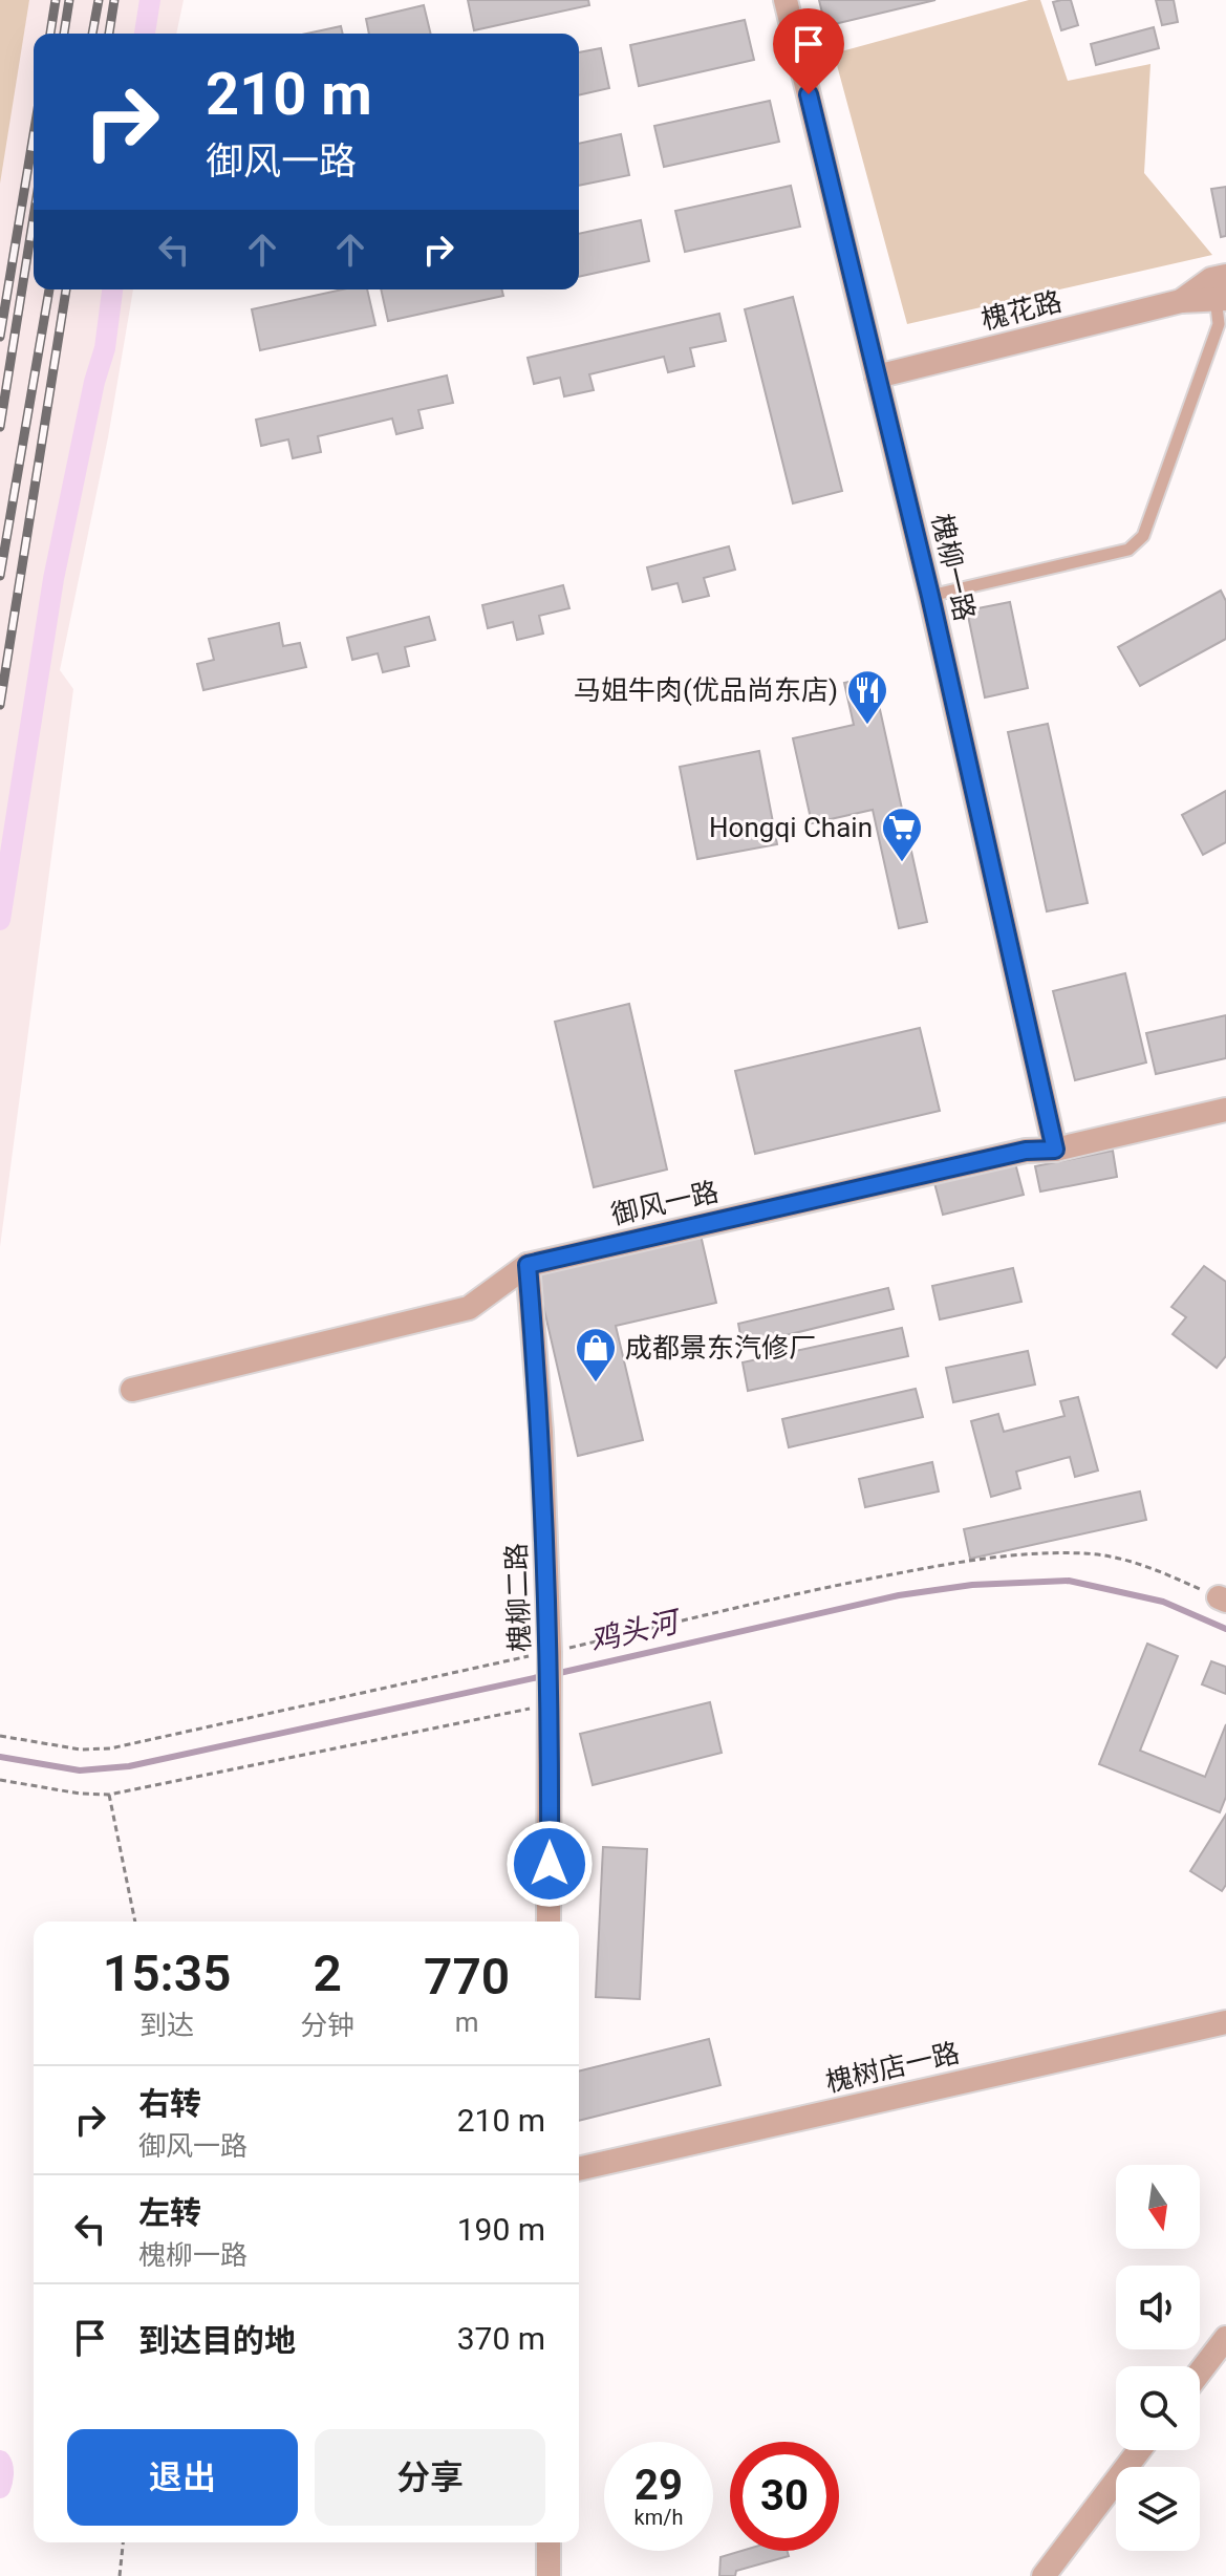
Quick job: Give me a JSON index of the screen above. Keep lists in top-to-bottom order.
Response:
{
  "streets": {
    "street": [
      "槐花路",
      "槐柳一路",
      "御风一路",
      "槐柳二路",
      "槐树店一路"
    ]
  },
  "crossings": [
    ["槐花路", "槐柳一路"],
    ["槐柳一路", "御风一路"],
    ["御风一路", "槐柳二路"]
  ],
  "water": ["鸡头河"],
  "places": {
    "restaurant": ["马姐牛肉(优品尚东店)"],
    "supermarket": ["Hongqi Chain"],
    "shop": ["成都景东汽修厂"]
  },
  "north": "bottom",
  "page": {
    "turn": ["210 m", "御风一路"],
    "eta": [
      "15:35",
      "到达",
      "2",
      "分钟",
      "770",
      "m"
    ],
    "list": [
      {
        "name": "右转",
        "note": "御风一路",
        "value": "210 m"
      },
      {
        "name": "左转",
        "note": "槐柳一路",
        "value": "190 m"
      },
      {
        "name": "到达目的地",
        "value": "370 m"
      }
    ],
    "buttons": ["退出", "分享"],
    "speed": "29 km/h",
    "limit": "30"
  }
}
